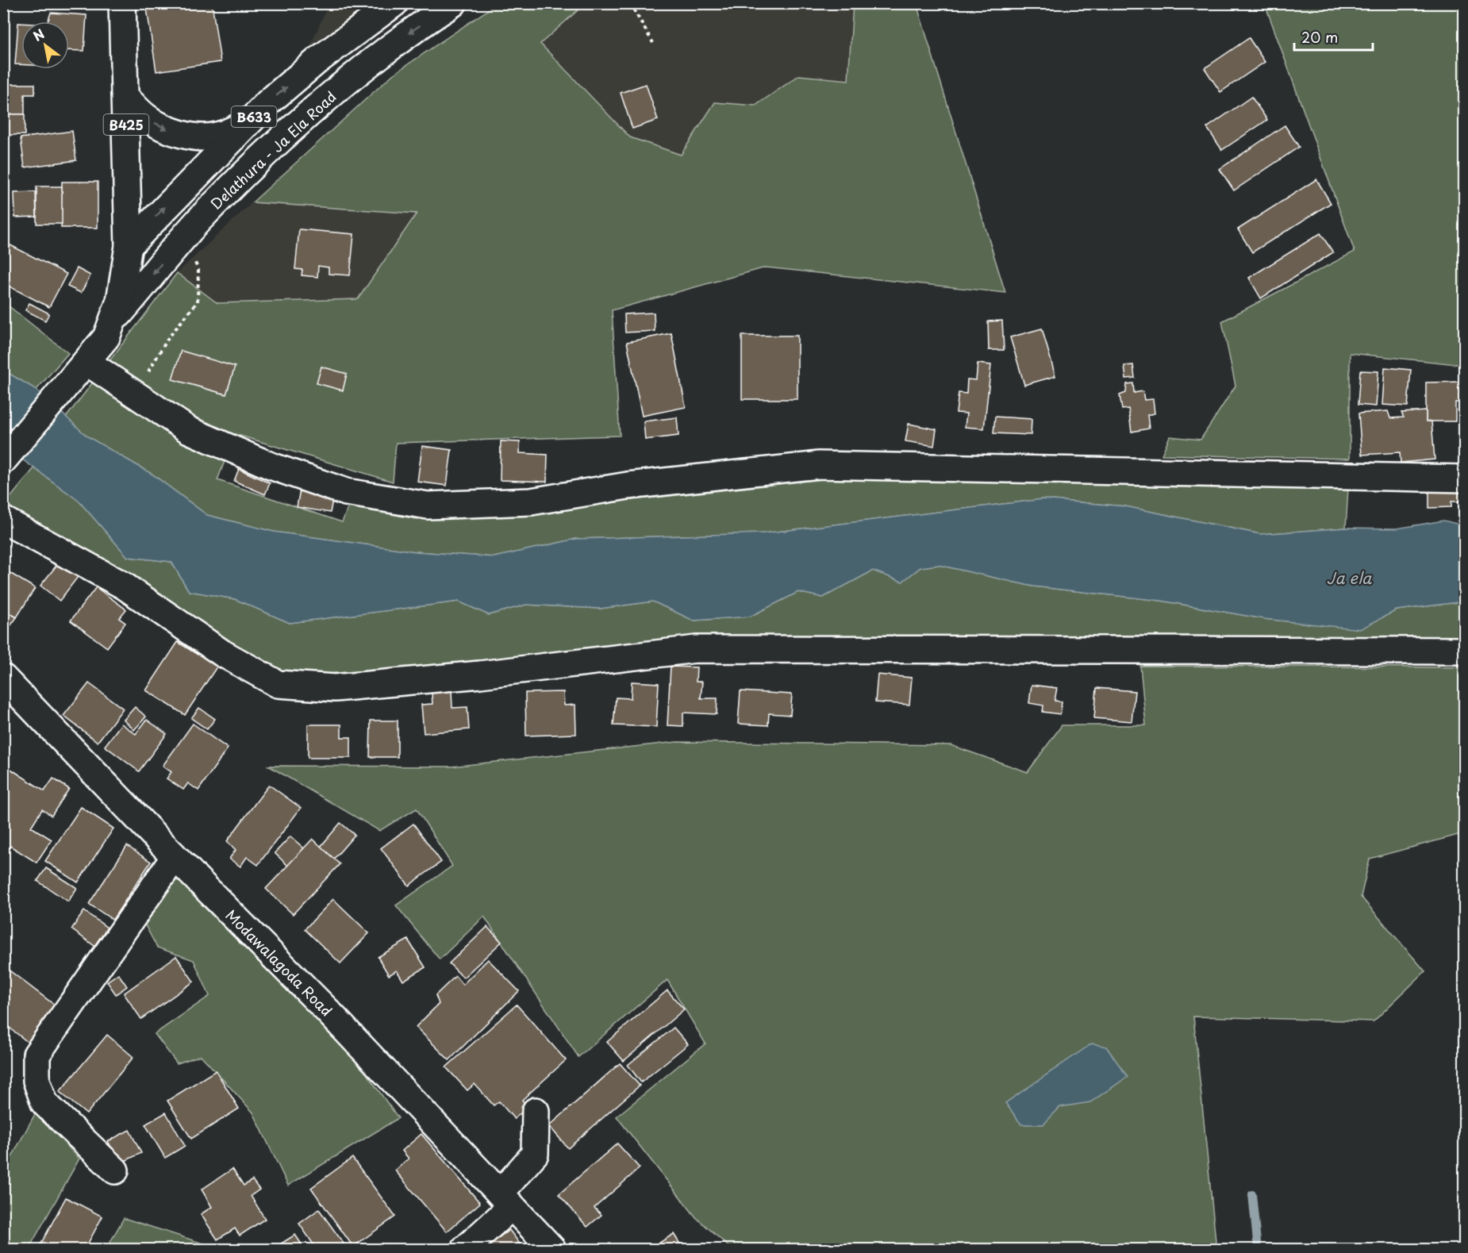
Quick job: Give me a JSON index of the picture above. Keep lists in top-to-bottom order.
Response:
{
  "streets": {
    "street": [
      "B633",
      "B425",
      "Delathura - Ja Ela Road",
      "Modawalagoda Road"
    ]
  },
  "crossings": [
    ["B633", "B425"],
    ["B425", "Delathura - Ja Ela Road"]
  ],
  "water": ["Ja ela"],
  "scale_bar": "20 m",
  "north": "top left"
}
